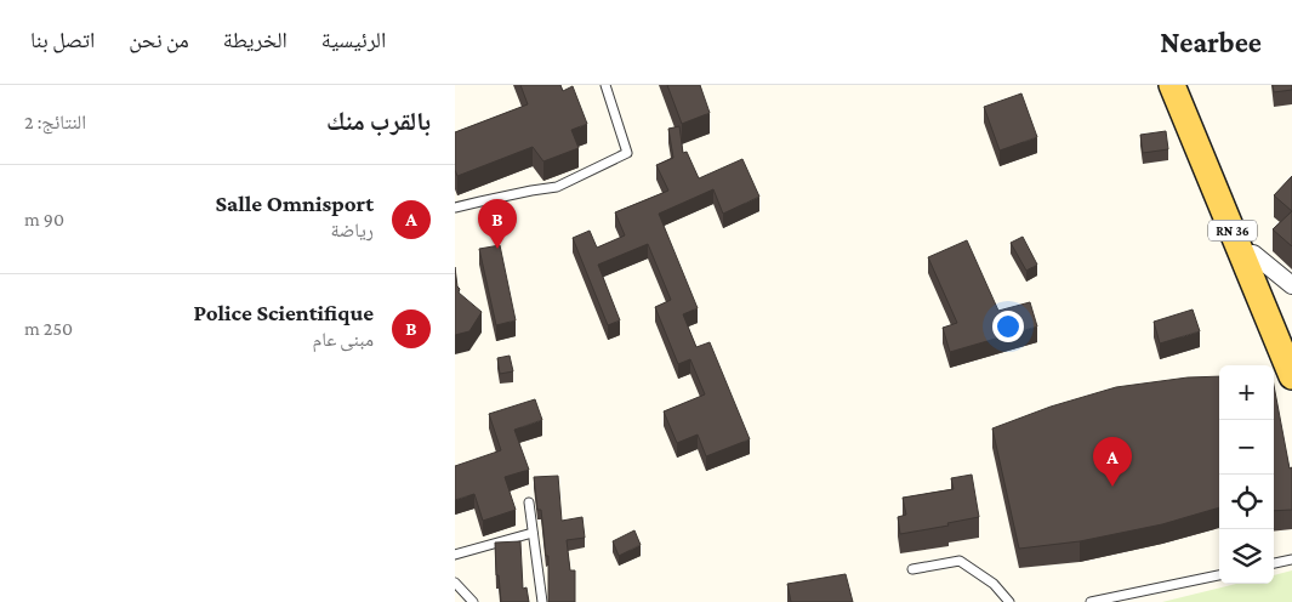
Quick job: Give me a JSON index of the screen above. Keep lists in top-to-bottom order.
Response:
{
  "streets": {
    "main road": ["RN 36"]
  },
  "page": {
    "header": "Nearbee",
    "nav": [
      "الرئيسية",
      "الخريطة",
      "من نحن",
      "اتصل بنا"
    ],
    "heading": ["بالقرب منك", "النتائج: 2"],
    "list": [
      {
        "mark": "A",
        "name": "Salle Omnisport",
        "note": "رياضة",
        "value": "90 m"
      },
      {
        "mark": "B",
        "name": "Police Scientifique",
        "note": "مبنى عام",
        "value": "250 m"
      }
    ],
    "pins": ["B", "A"],
    "map_buttons": ["+", "−"]
  }
}
